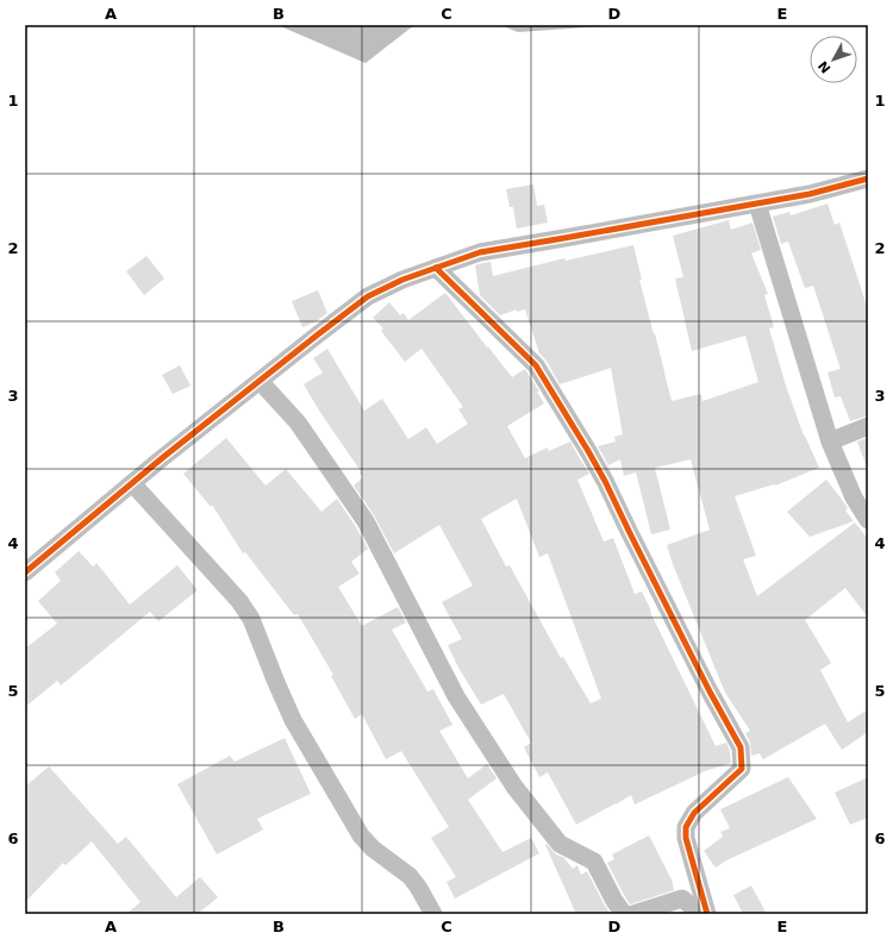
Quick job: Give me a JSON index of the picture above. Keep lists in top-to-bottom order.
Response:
{
  "north": "bottom left",
  "grid": {
    "columns": [
      "A",
      "B",
      "C",
      "D",
      "E"
    ],
    "rows": [
      "1",
      "2",
      "3",
      "4",
      "5",
      "6"
    ]
  }
}
